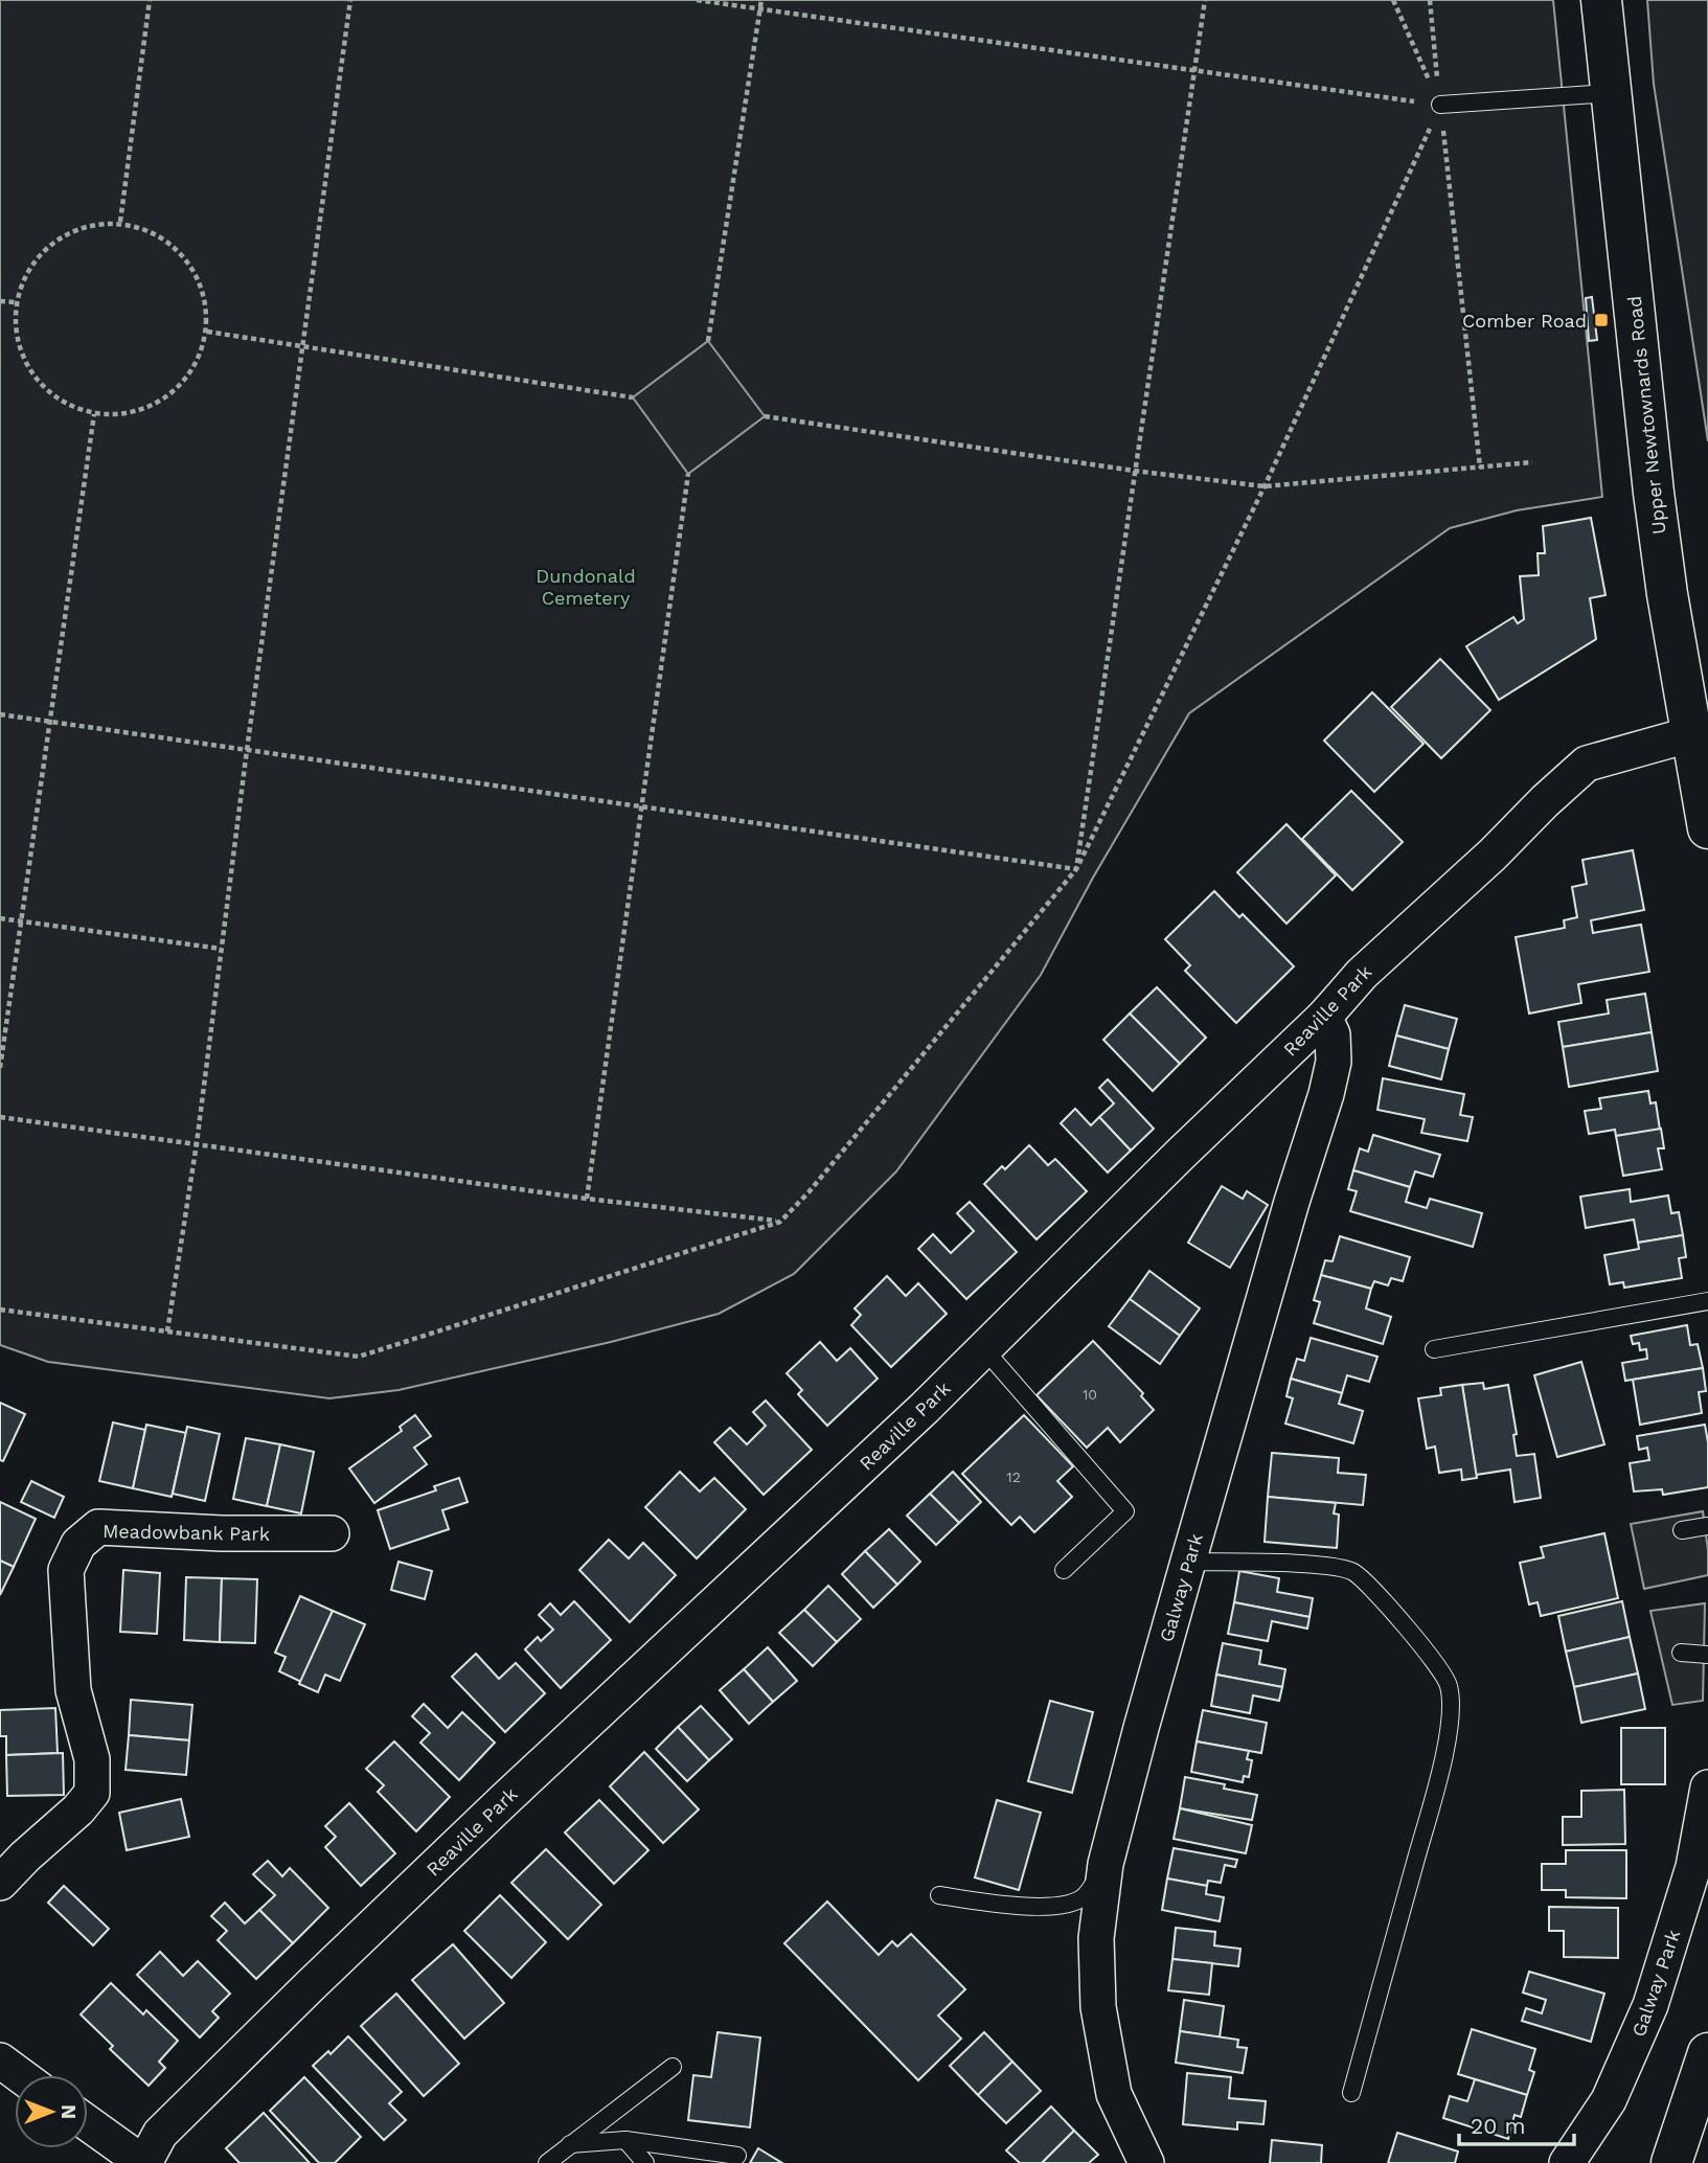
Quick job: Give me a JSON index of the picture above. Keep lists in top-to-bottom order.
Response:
{
  "streets": {
    "highway": ["Upper Newtownards Road"],
    "street": ["Reaville Park", "Meadowbank Park", "Galway Park"]
  },
  "crossings": [
    ["Upper Newtownards Road", "Reaville Park"],
    ["Reaville Park", "Galway Park"]
  ],
  "parks": ["Dundonald Cemetery"],
  "places": {
    "transit": ["Comber Road"]
  },
  "house_numbers": ["10", "12"],
  "scale_bar": "20 m",
  "north": "right"
}
